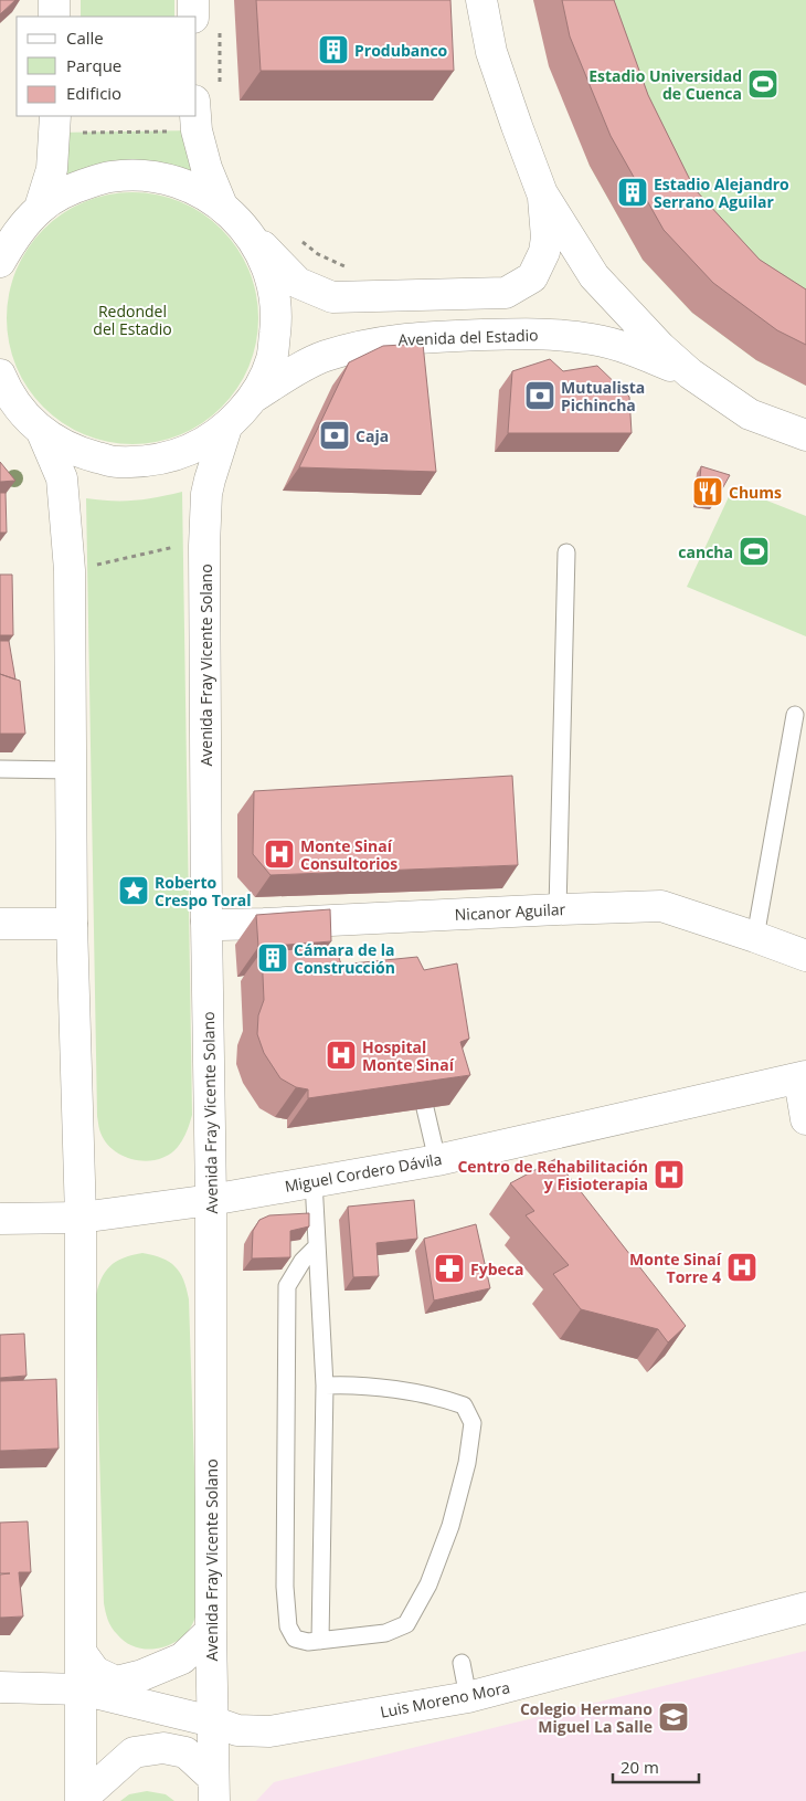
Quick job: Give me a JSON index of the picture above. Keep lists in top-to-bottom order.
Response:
{
  "streets": {
    "main road": [
      "Avenida del Estadio",
      "Avenida Fray Vicente Solano",
      "Nicanor Aguilar",
      "Miguel Cordero Dávila",
      "Luis Moreno Mora"
    ]
  },
  "crossings": [
    ["Avenida Fray Vicente Solano", "Nicanor Aguilar"],
    ["Avenida Fray Vicente Solano", "Miguel Cordero Dávila"],
    ["Avenida Fray Vicente Solano", "Luis Moreno Mora"]
  ],
  "parks": ["Redondel del Estadio"],
  "places": {
    "building": ["Produbanco", "Estadio Alejandro Serrano Aguilar", "Cámara de la Construcción"],
    "sports": ["Estadio Universidad de Cuenca", "cancha"],
    "bank": ["Mutualista Pichincha", "Caja"],
    "restaurant": ["Chums"],
    "hospital": [
      "Monte Sinaí Consultorios",
      "Hospital Monte Sinaí",
      "Centro de Rehabilitación y Fisioterapia",
      "Monte Sinaí Torre 4"
    ],
    "place": ["Roberto Crespo Toral"],
    "pharmacy": ["Fybeca"],
    "school or university": ["Colegio Hermano Miguel La Salle"]
  },
  "legend": ["Calle", "Parque", "Edificio"],
  "scale_bar": "20 m"
}
